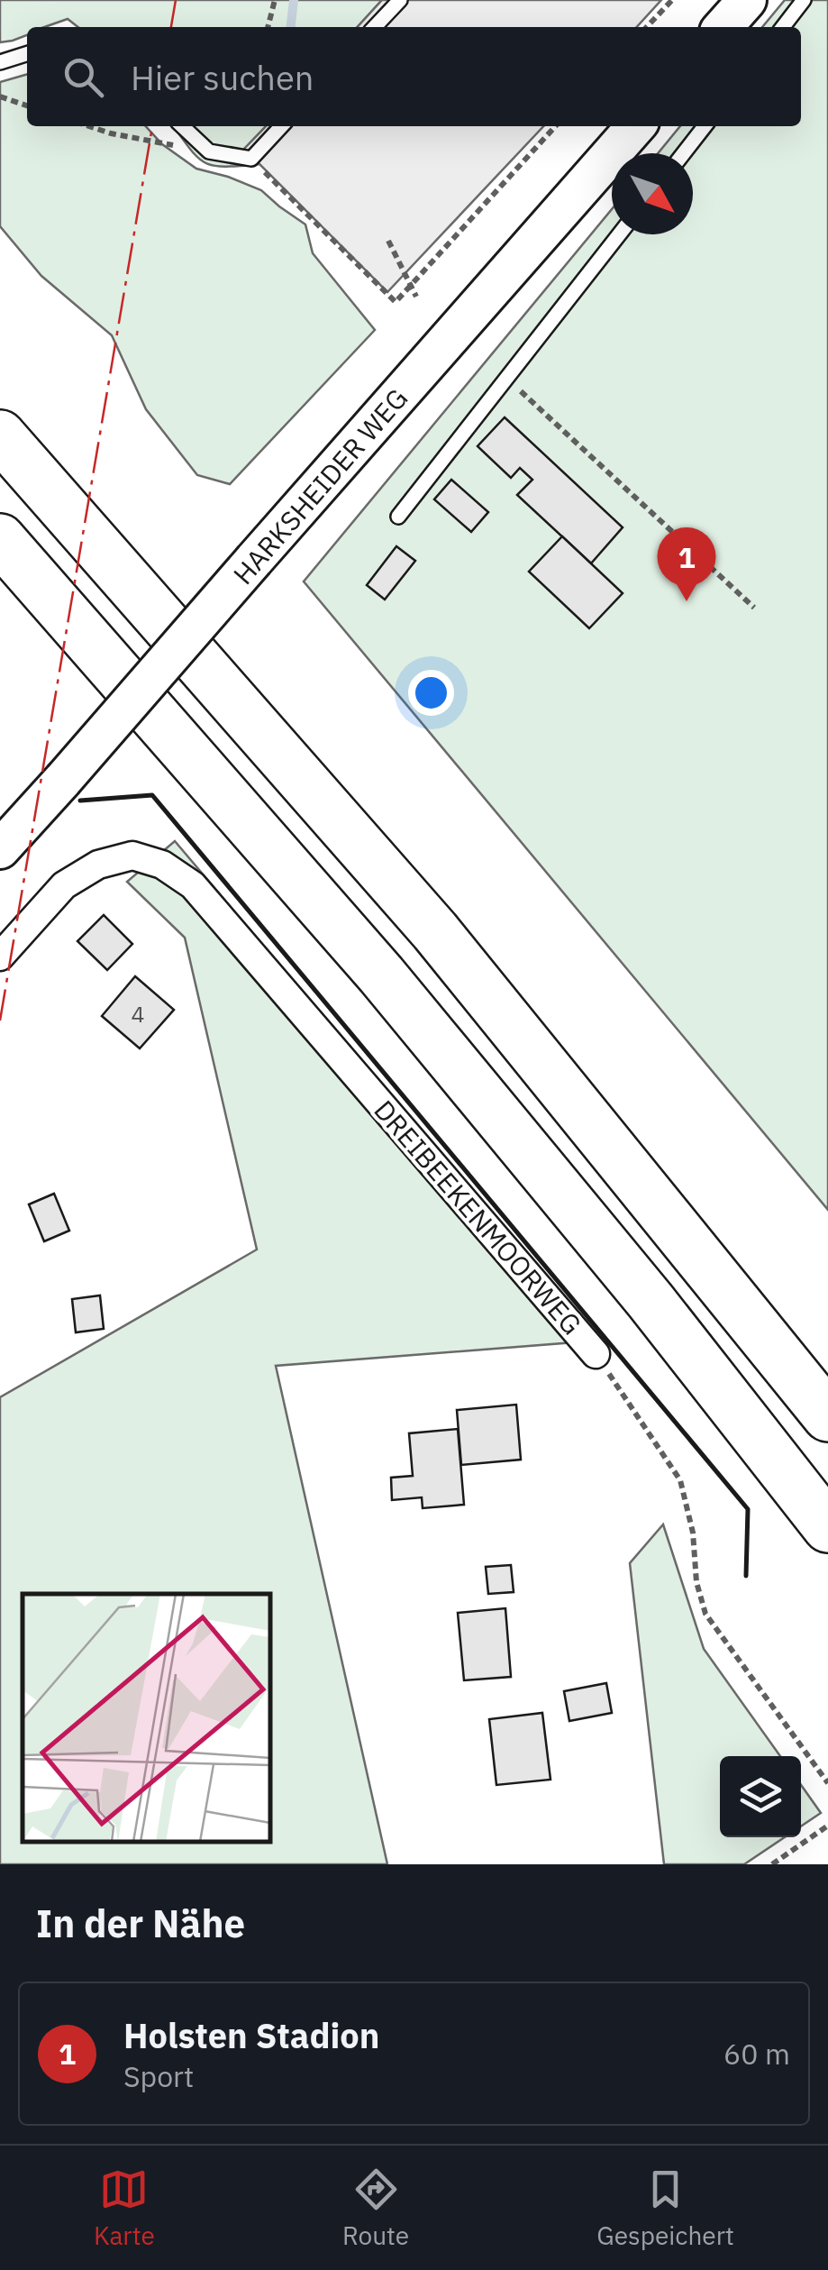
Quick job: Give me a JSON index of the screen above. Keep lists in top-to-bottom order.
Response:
{
  "streets": {
    "main road": ["HARKSHEIDER WEG"],
    "street": ["DREIBEEKENMOORWEG"]
  },
  "house_numbers": ["4"],
  "north": "bottom right",
  "page": {
    "search": "Hier suchen",
    "pins": "1",
    "heading": "In der Nähe",
    "list": [
      {
        "mark": "1",
        "name": "Holsten Stadion",
        "note": "Sport",
        "value": "60 m"
      }
    ],
    "nav": ["Karte", "Route", "Gespeichert"]
  }
}
